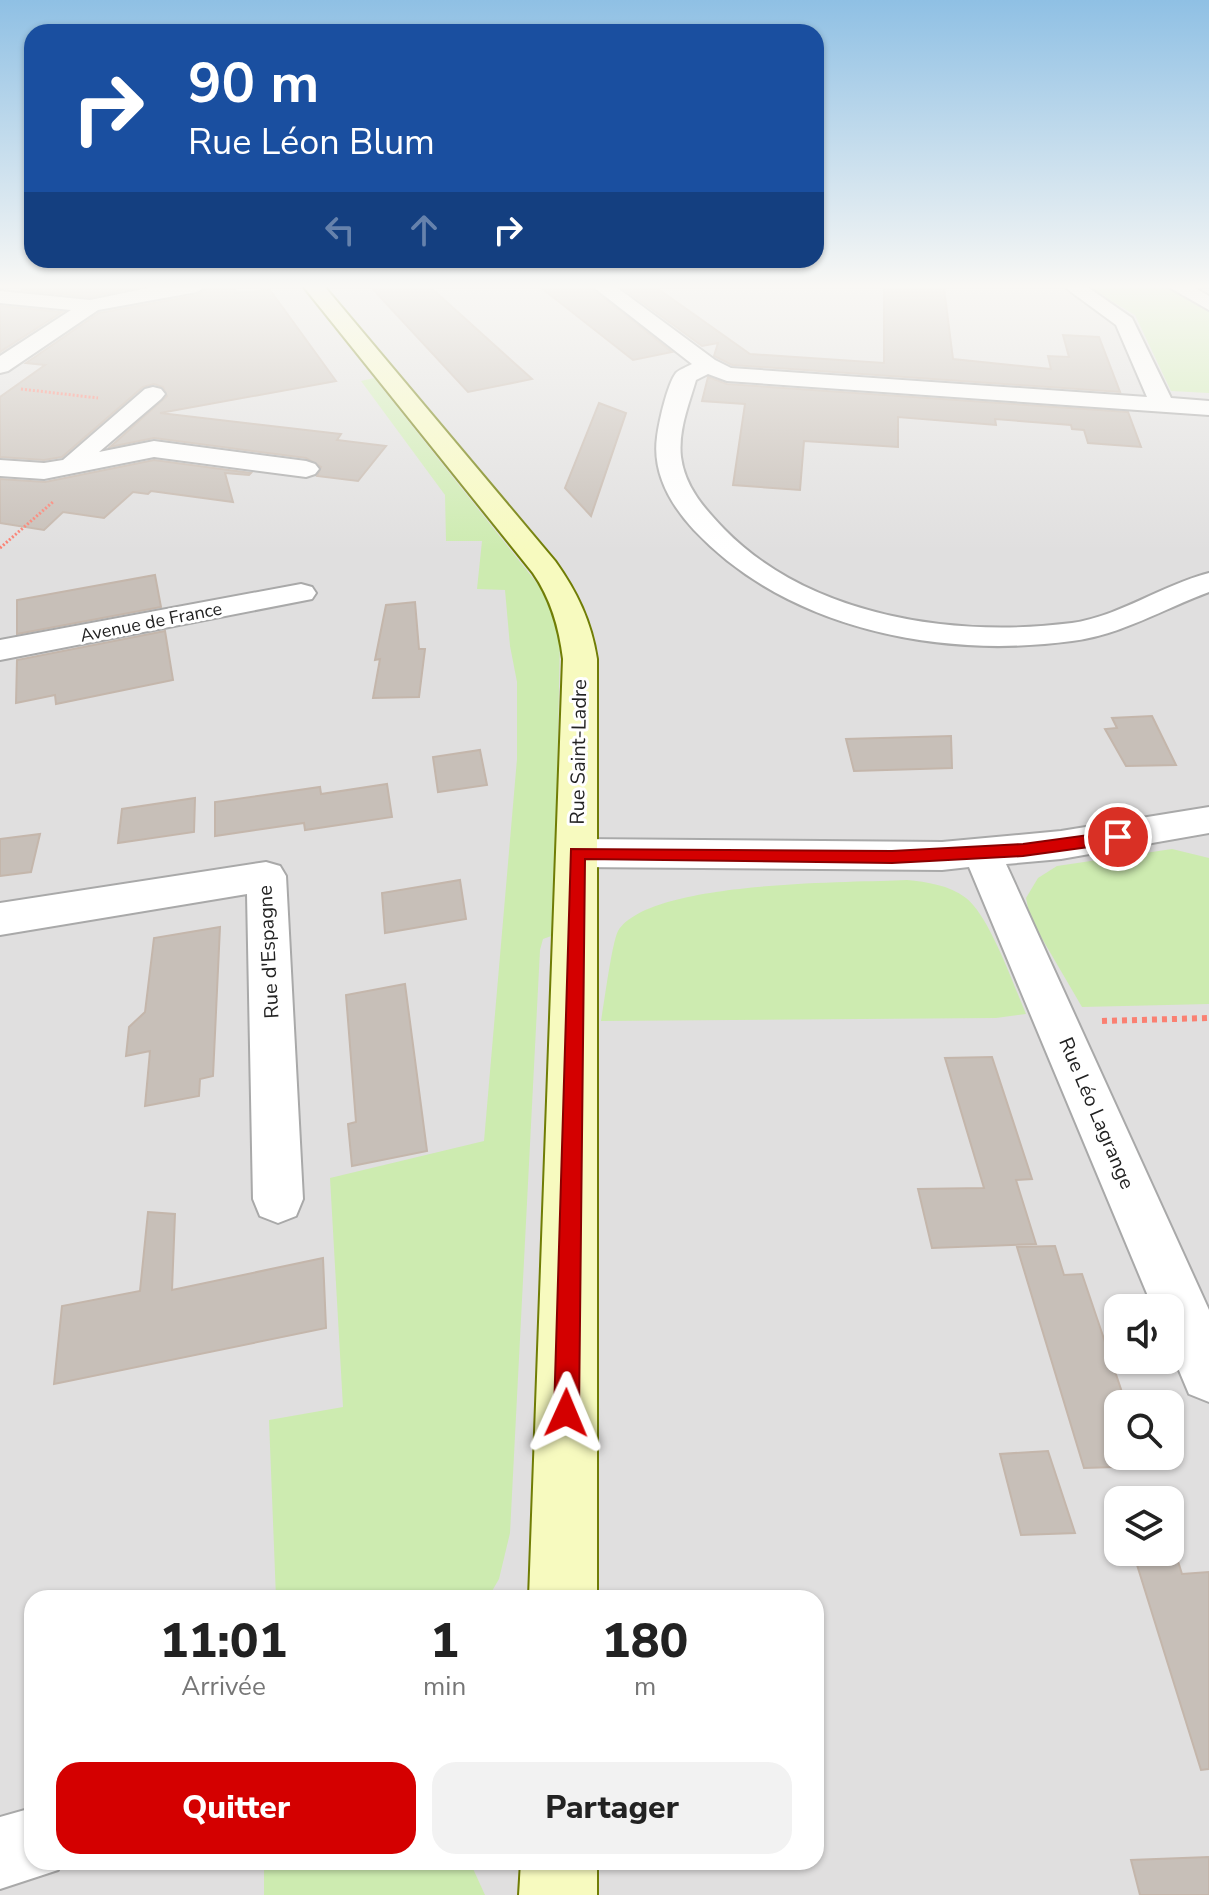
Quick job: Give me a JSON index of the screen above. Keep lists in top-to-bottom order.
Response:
{
  "streets": {
    "street": [
      "Avenue de France",
      "Rue Saint-Ladre",
      "Rue d'Espagne",
      "Rue Léo Lagrange"
    ]
  },
  "page": {
    "turn": ["90 m", "Rue Léon Blum"],
    "eta": [
      "11:01",
      "Arrivée",
      "1",
      "min",
      "180",
      "m"
    ],
    "buttons": ["Quitter", "Partager"]
  }
}
